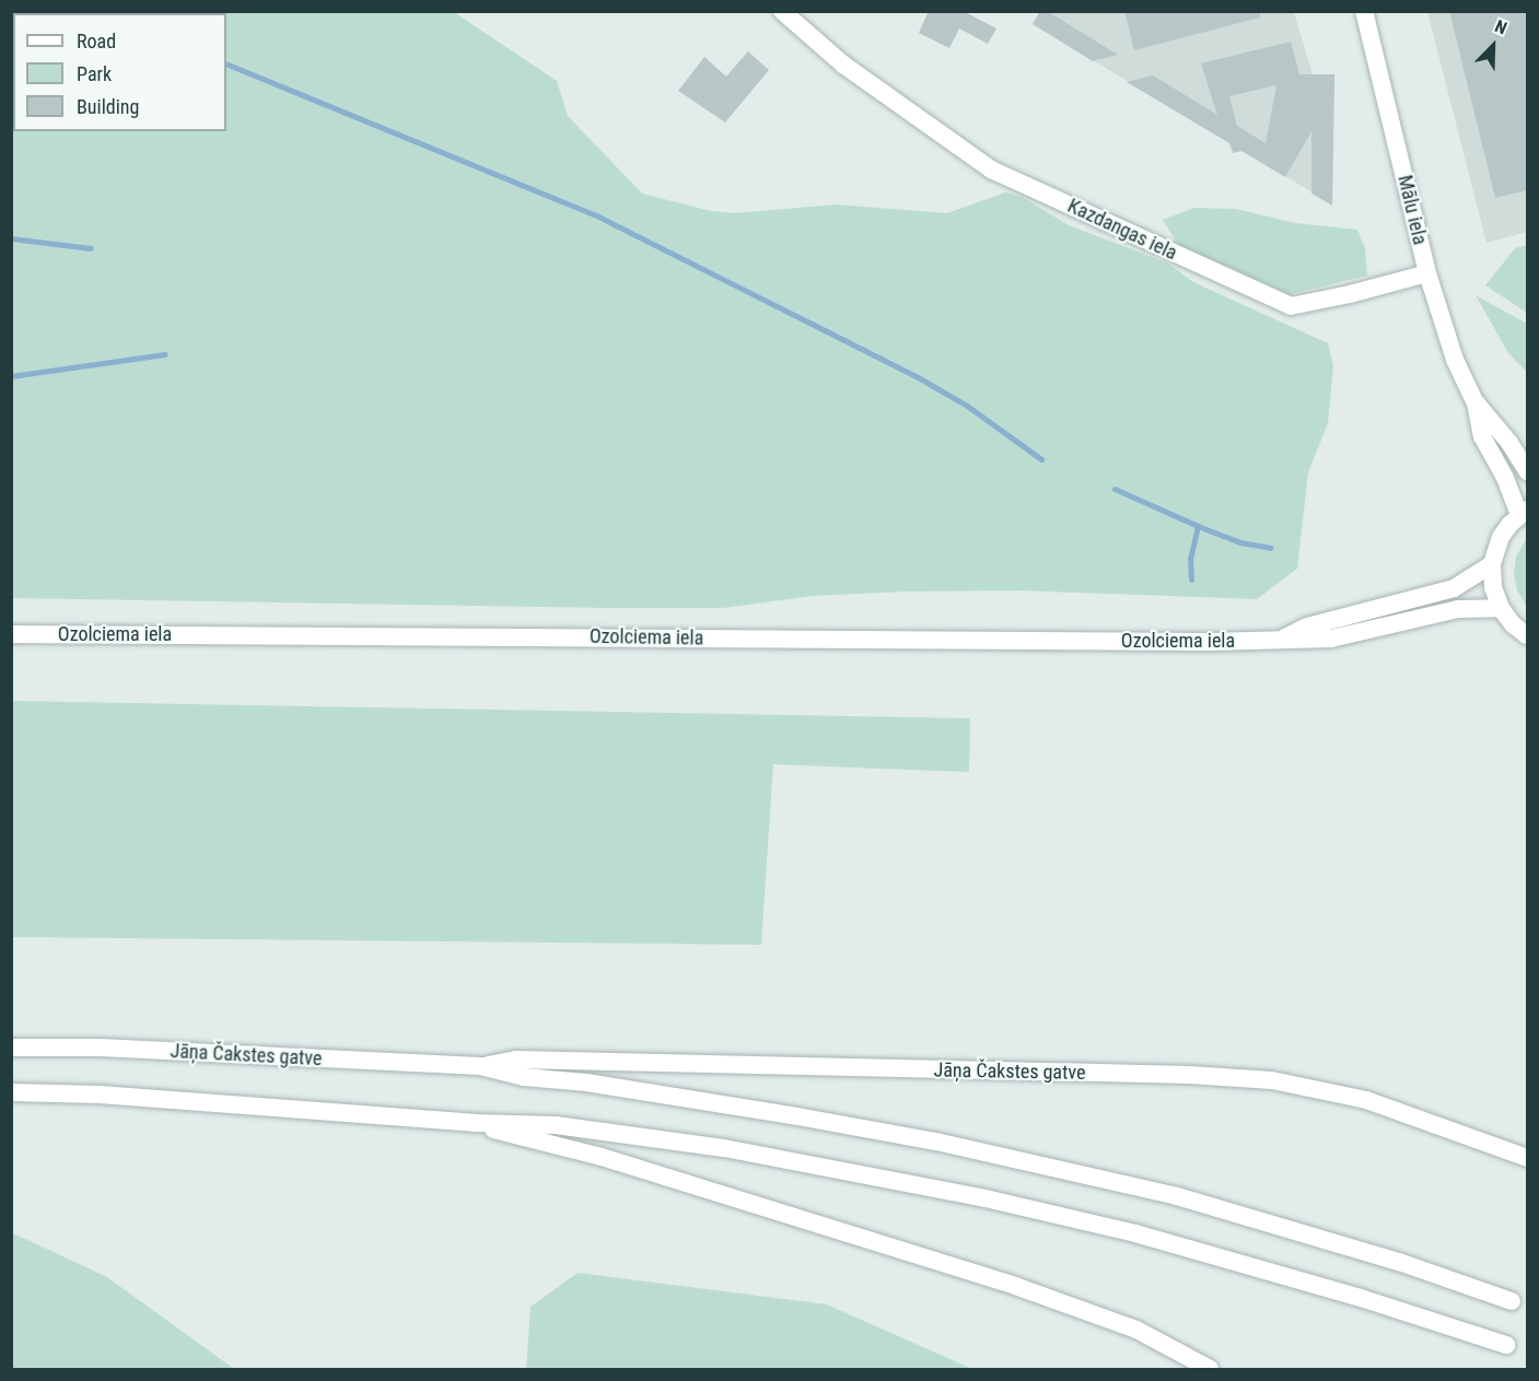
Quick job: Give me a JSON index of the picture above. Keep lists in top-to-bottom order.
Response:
{
  "streets": {
    "street": [
      "Mālu iela",
      "Kazdangas iela",
      "Ozolciema iela",
      "Jāņa Čakstes gatve"
    ]
  },
  "crossings": [
    ["Mālu iela", "Kazdangas iela"]
  ],
  "legend": ["Road", "Park", "Building"],
  "north": "top right"
}
